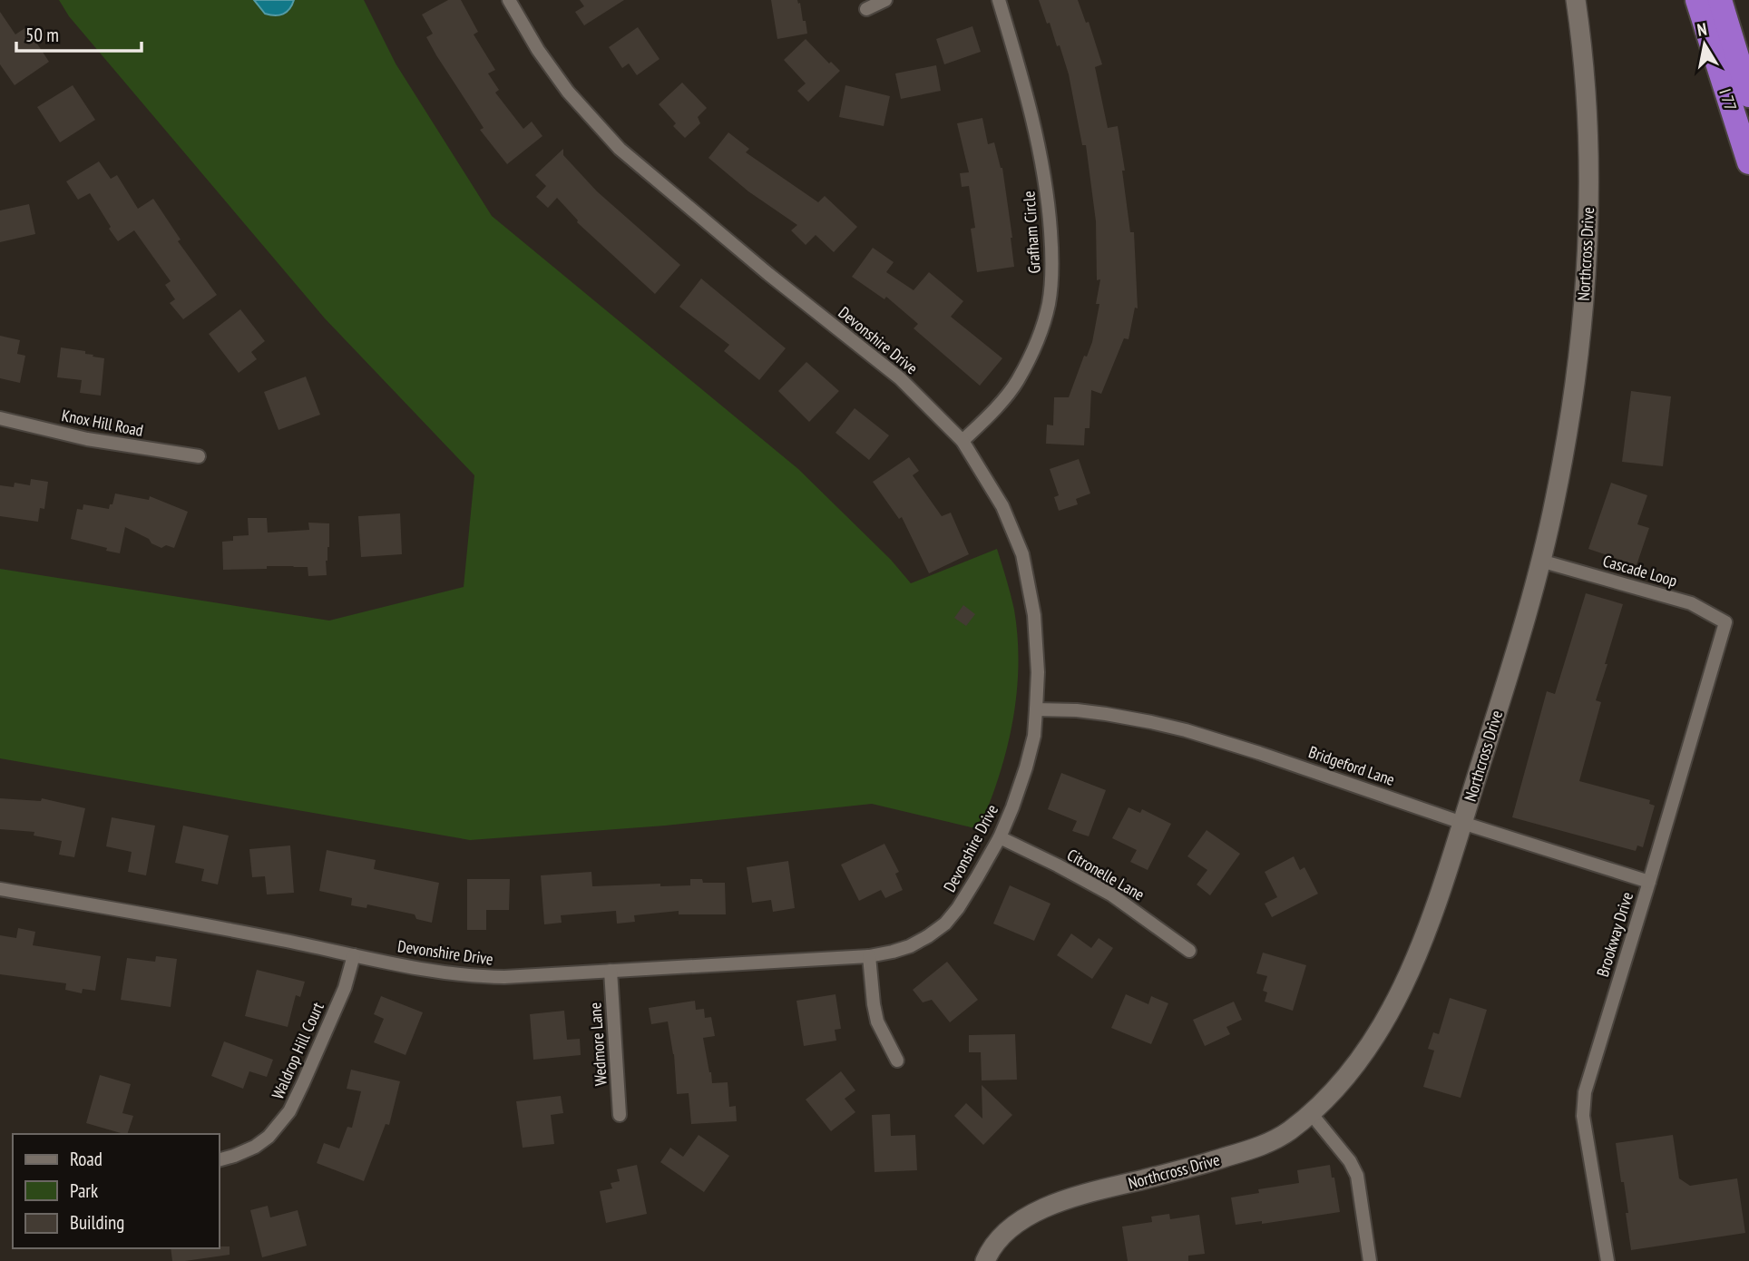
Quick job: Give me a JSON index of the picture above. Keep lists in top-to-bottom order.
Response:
{
  "streets": {
    "highway": ["I 77"],
    "street": [
      "Grafham Circle",
      "Northcross Drive",
      "Devonshire Drive",
      "Knox Hill Road",
      "Cascade Loop",
      "Bridgeford Lane",
      "Citronelle Lane",
      "Brookway Drive",
      "Wedmore Lane",
      "Waldrop Hill Court"
    ]
  },
  "crossings": [
    ["Grafham Circle", "Devonshire Drive"],
    ["Northcross Drive", "Cascade Loop"],
    ["Northcross Drive", "Bridgeford Lane"],
    ["Devonshire Drive", "Bridgeford Lane"],
    ["Devonshire Drive", "Citronelle Lane"],
    ["Devonshire Drive", "Wedmore Lane"],
    ["Devonshire Drive", "Waldrop Hill Court"],
    ["Cascade Loop", "Brookway Drive"],
    ["Bridgeford Lane", "Brookway Drive"]
  ],
  "legend": ["Road", "Park", "Building"],
  "scale_bar": "50 m",
  "north": "top"
}
